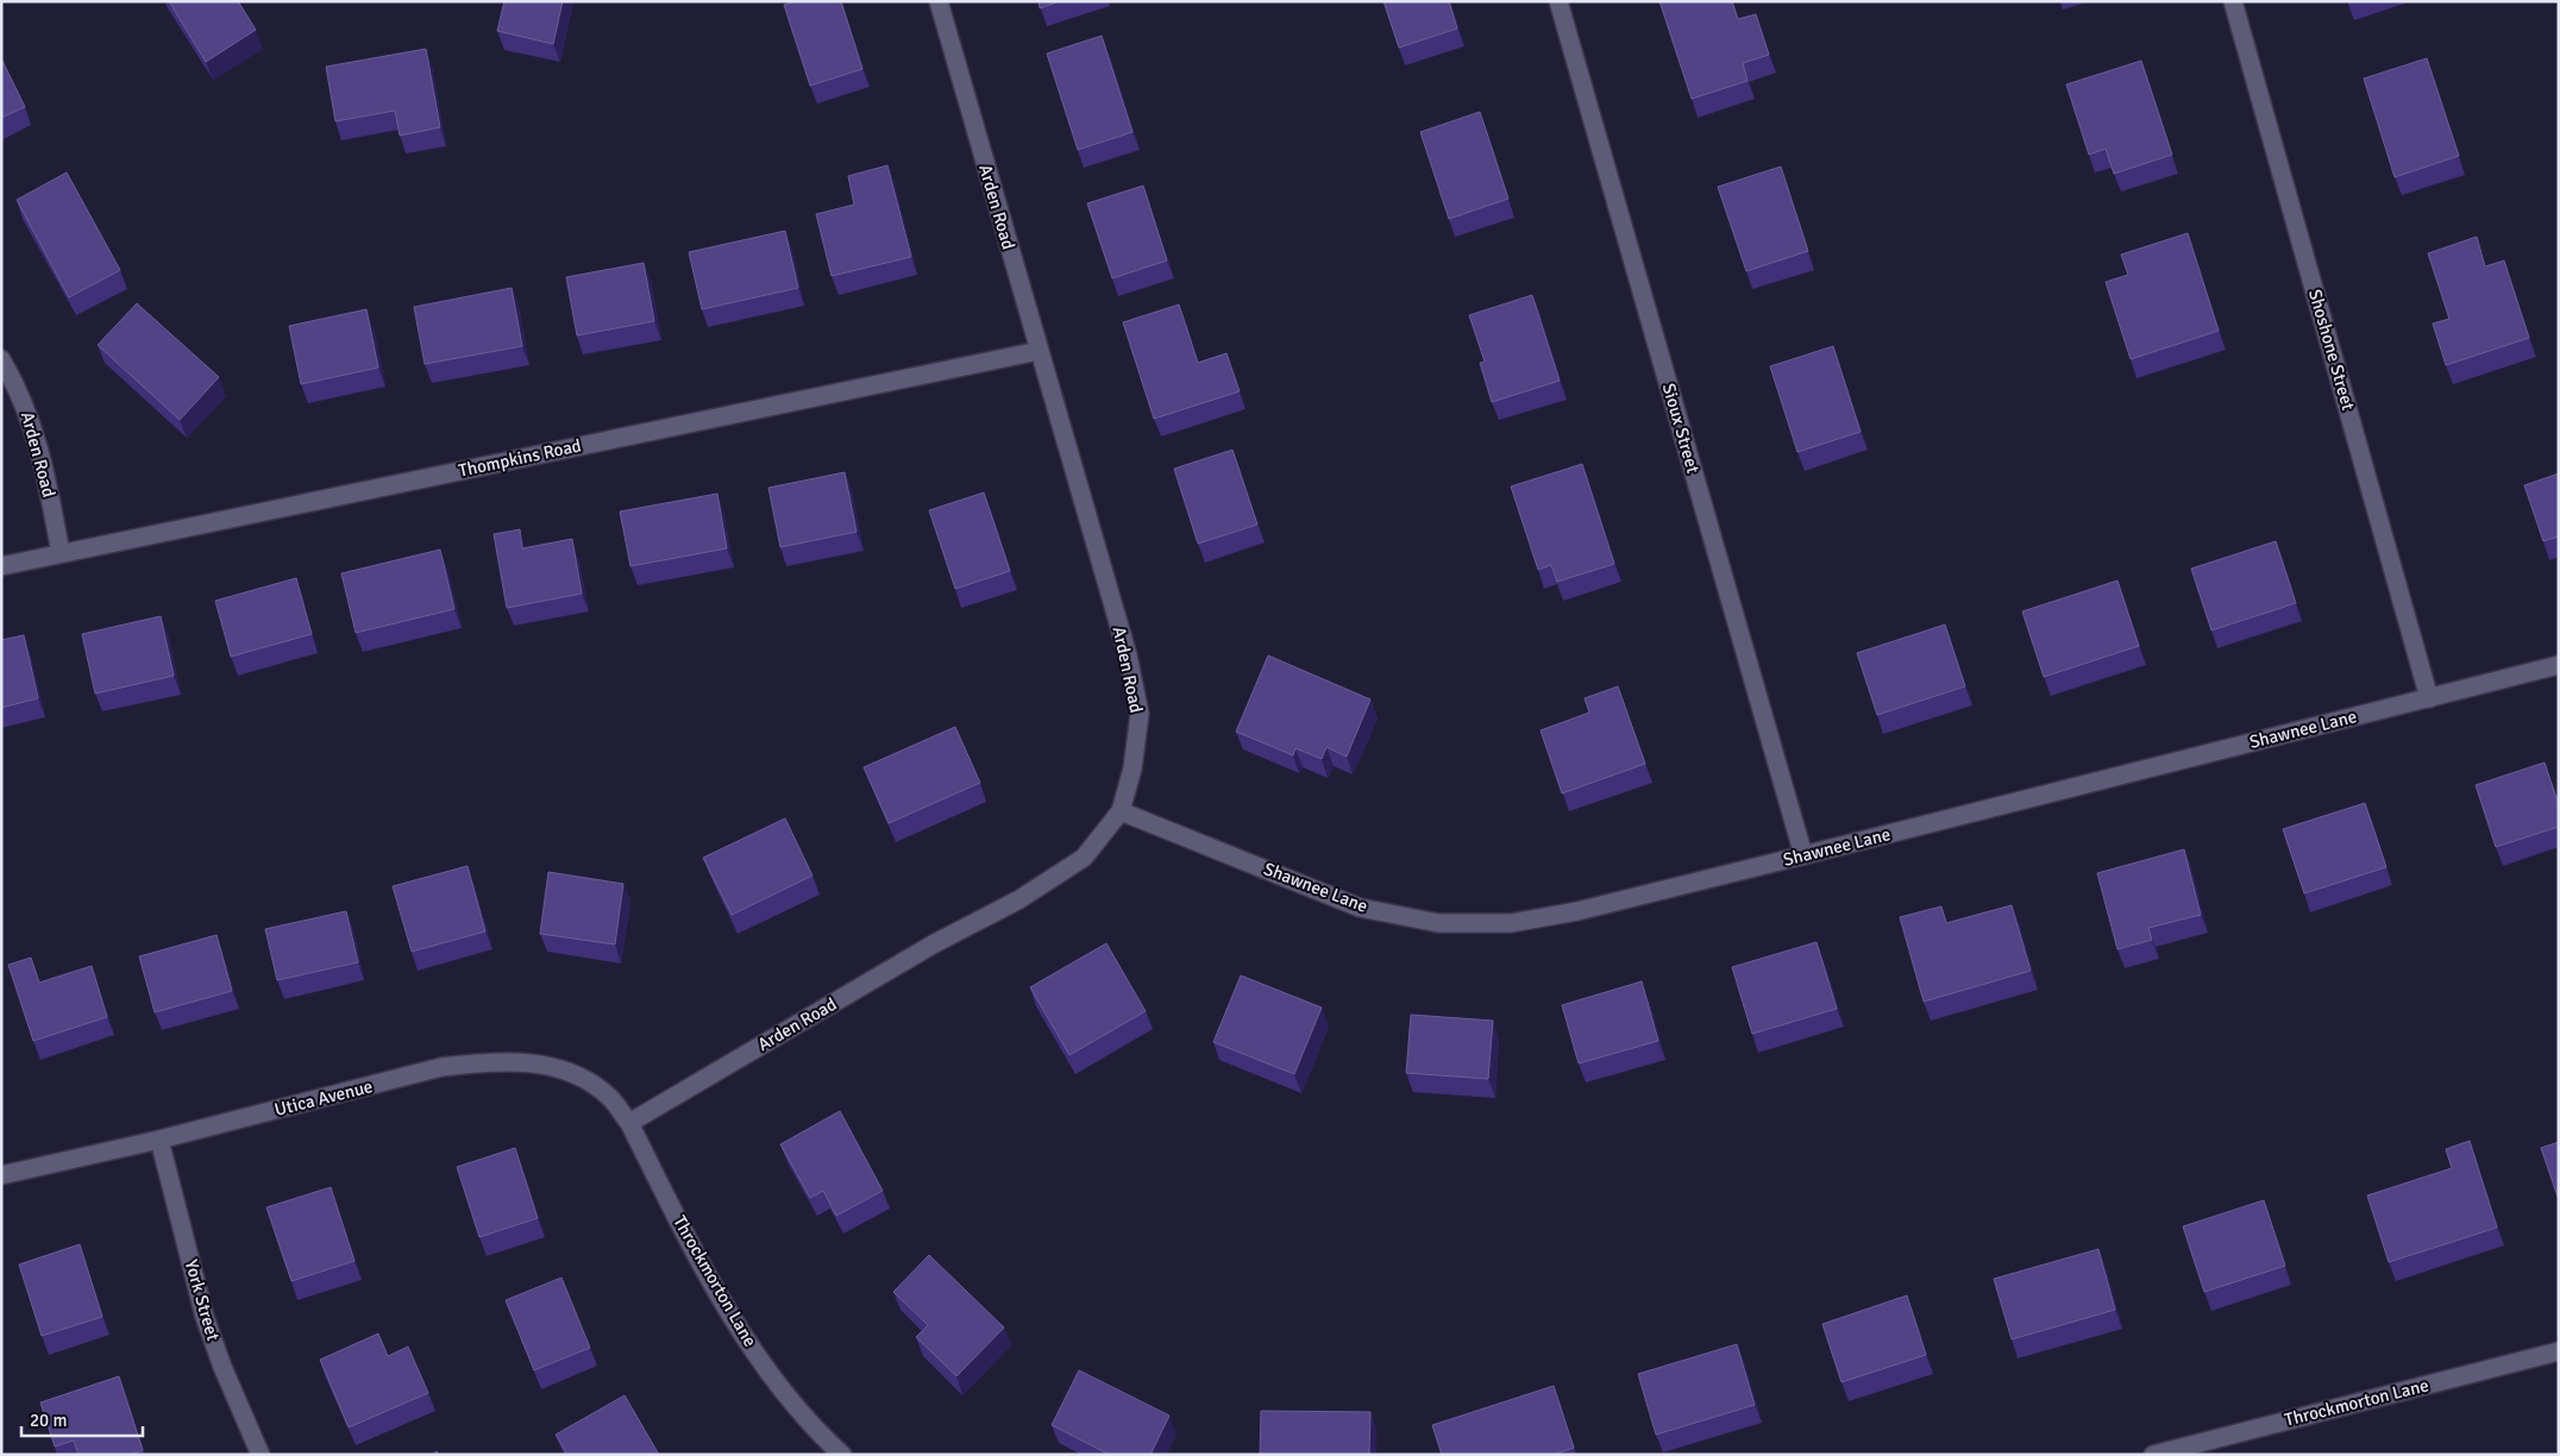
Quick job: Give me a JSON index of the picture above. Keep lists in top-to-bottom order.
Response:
{
  "streets": {
    "street": [
      "Arden Road",
      "Shoshone Street",
      "Sioux Street",
      "Thompkins Road",
      "Shawnee Lane",
      "Utica Avenue",
      "Throckmorton Lane",
      "York Street"
    ]
  },
  "crossings": [
    ["Arden Road", "Thompkins Road"],
    ["Arden Road", "Shawnee Lane"],
    ["Arden Road", "Utica Avenue"],
    ["Arden Road", "Throckmorton Lane"],
    ["Shoshone Street", "Shawnee Lane"],
    ["Sioux Street", "Shawnee Lane"],
    ["Utica Avenue", "Throckmorton Lane"],
    ["Utica Avenue", "York Street"]
  ],
  "scale_bar": "20 m"
}
